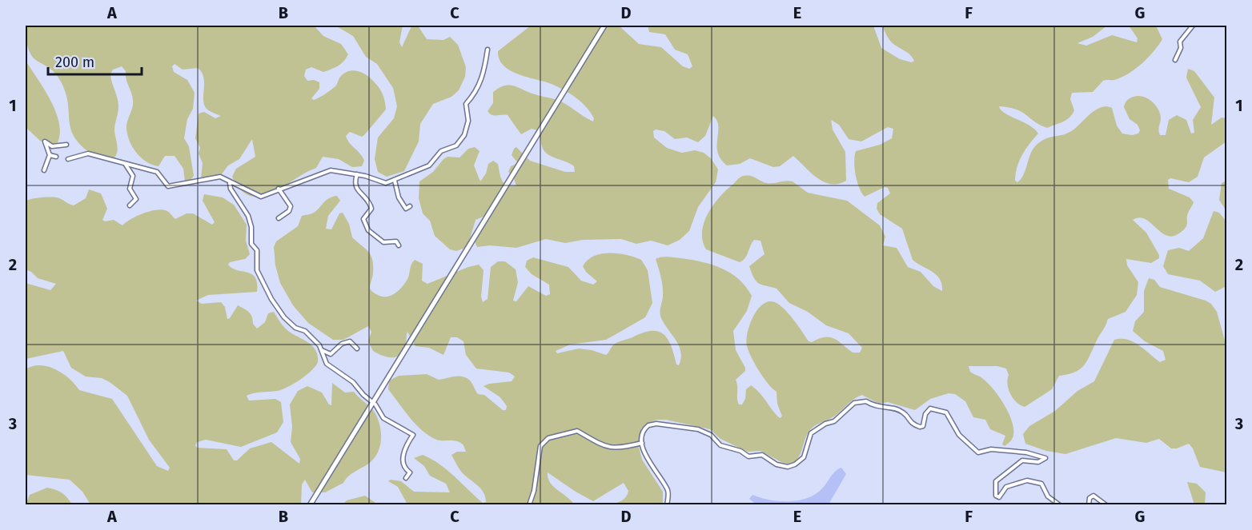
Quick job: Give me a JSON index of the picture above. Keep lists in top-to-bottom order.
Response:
{
  "scale_bar": "200 m",
  "grid": {
    "columns": [
      "A",
      "B",
      "C",
      "D",
      "E",
      "F",
      "G"
    ],
    "rows": ["1", "2", "3"]
  }
}
